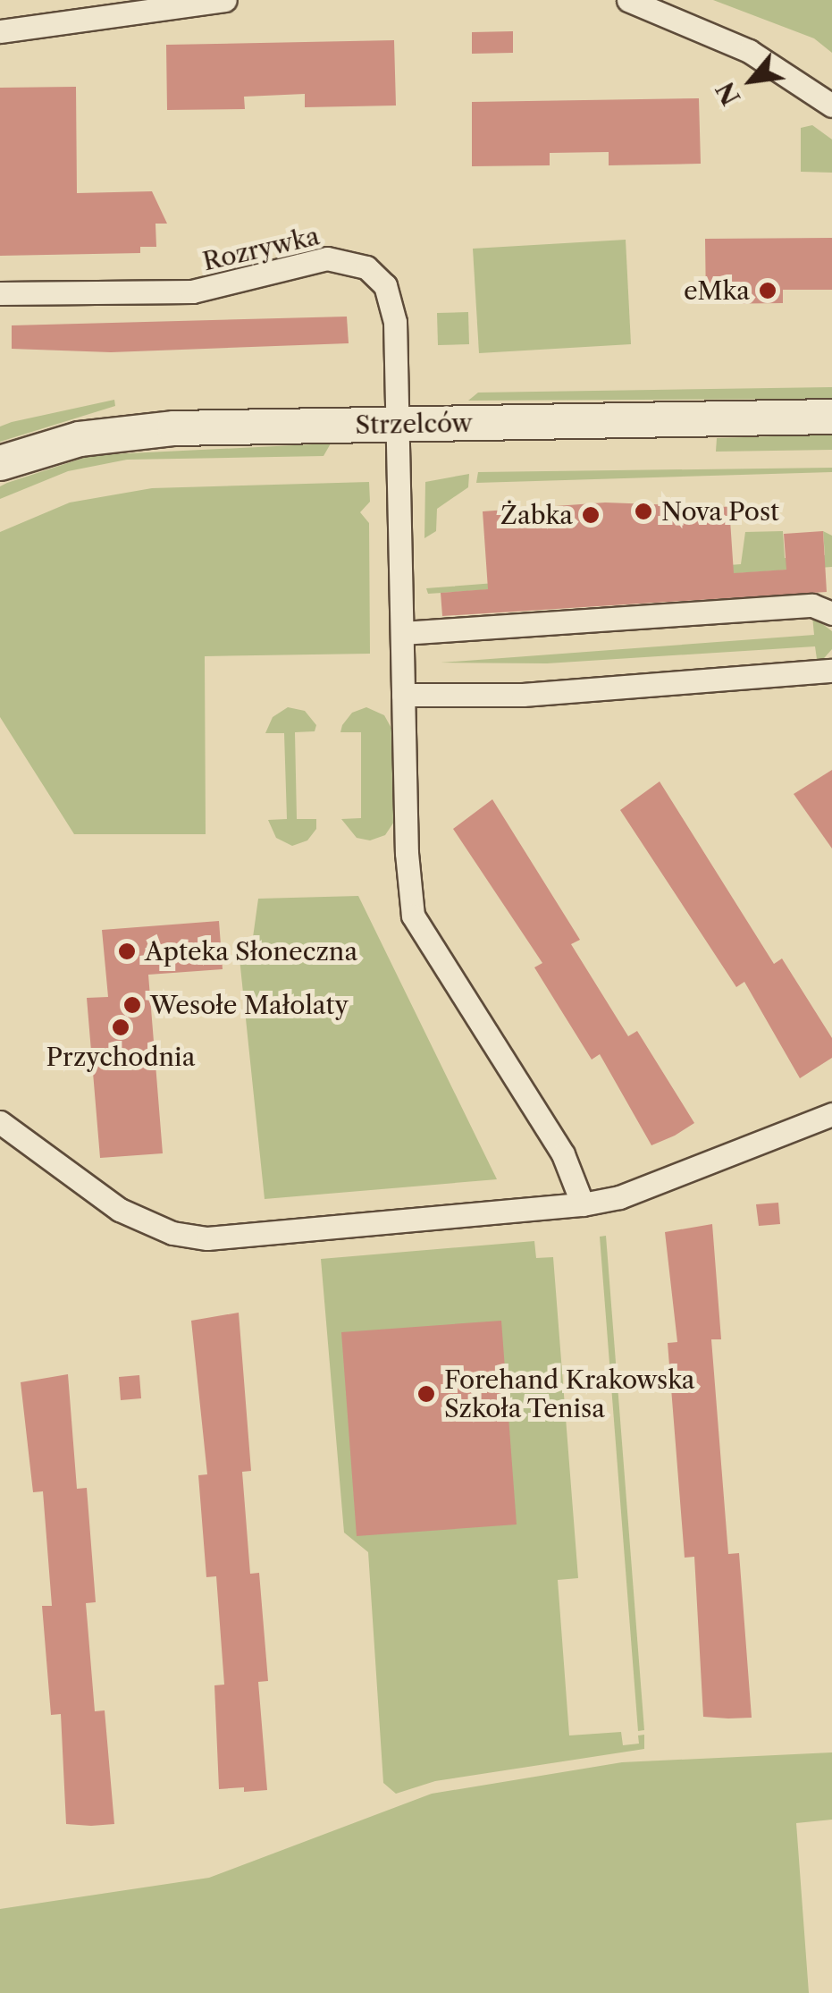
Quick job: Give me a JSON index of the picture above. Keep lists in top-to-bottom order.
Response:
{
  "streets": {
    "street": ["Rozrywka", "Strzelców"]
  },
  "crossings": [
    ["Rozrywka", "Strzelców"]
  ],
  "places": [
    "eMka",
    "Nova Post",
    "Żabka",
    "Apteka Słoneczna",
    "Wesołe Małolaty",
    "Przychodnia",
    "Forehand Krakowska Szkoła Tenisa"
  ],
  "north": "bottom left"
}
